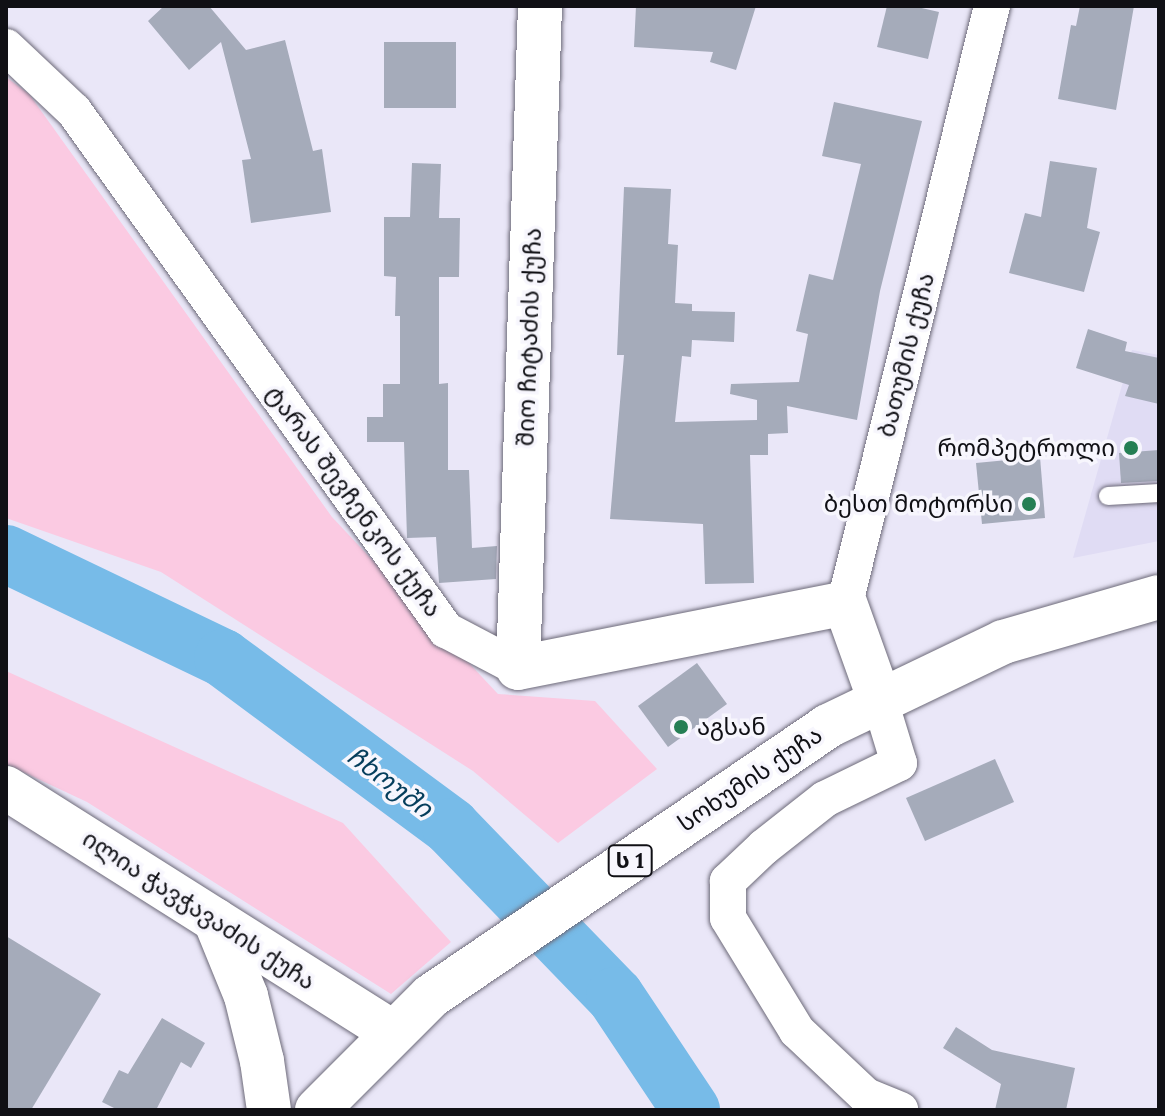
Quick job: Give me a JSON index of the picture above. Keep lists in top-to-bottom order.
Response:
{
  "streets": {
    "main road": [
      "შიო ჩიტაძის ქუჩა",
      "სოხუმის ქუჩა",
      "ს 1",
      "ილია ჭავჭავაძის ქუჩა"
    ],
    "street": ["ბათუმის ქუჩა", "ტარას შევჩენკოს ქუჩა"]
  },
  "crossings": [
    ["შიო ჩიტაძის ქუჩა", "ტარას შევჩენკოს ქუჩა"],
    ["სოხუმის ქუჩა", "ილია ჭავჭავაძის ქუჩა"]
  ],
  "water": ["ჩხოუში"],
  "places": ["რომპეტროლი", "ბესთ მოტორსი", "აგსან"]
}
